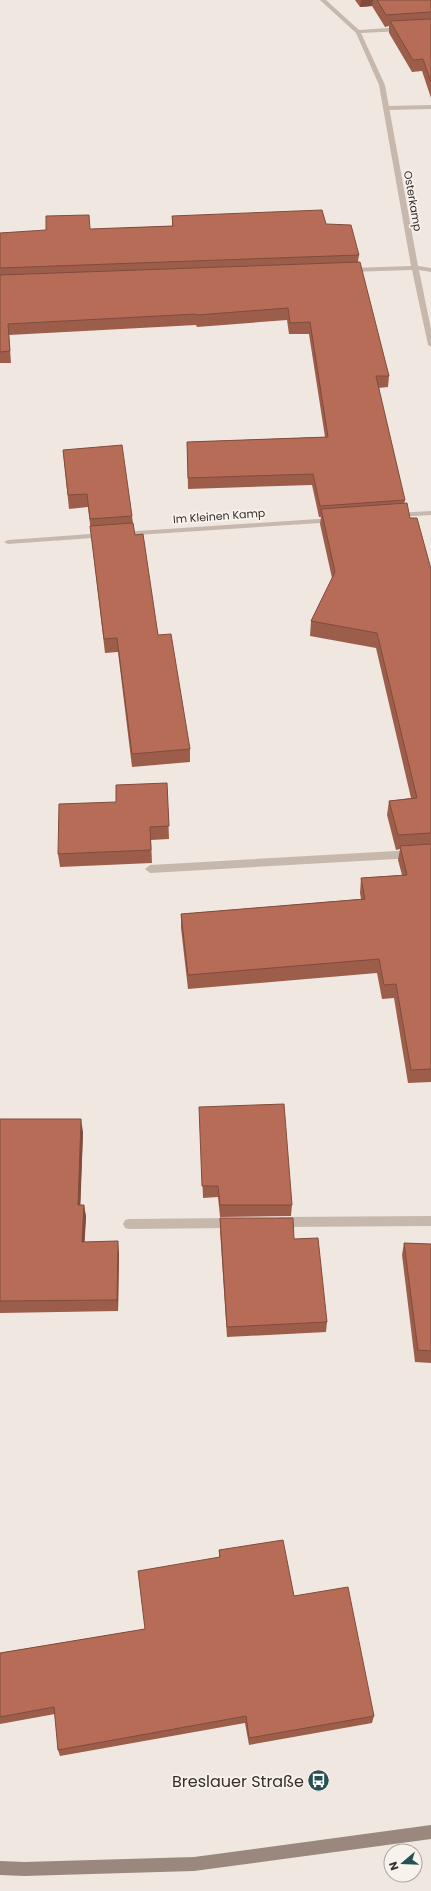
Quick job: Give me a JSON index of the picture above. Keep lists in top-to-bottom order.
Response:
{
  "streets": {
    "street": ["Osterkamp", "Im Kleinen Kamp"]
  },
  "places": {
    "bus stop": ["Breslauer Straße"]
  },
  "north": "left"
}
